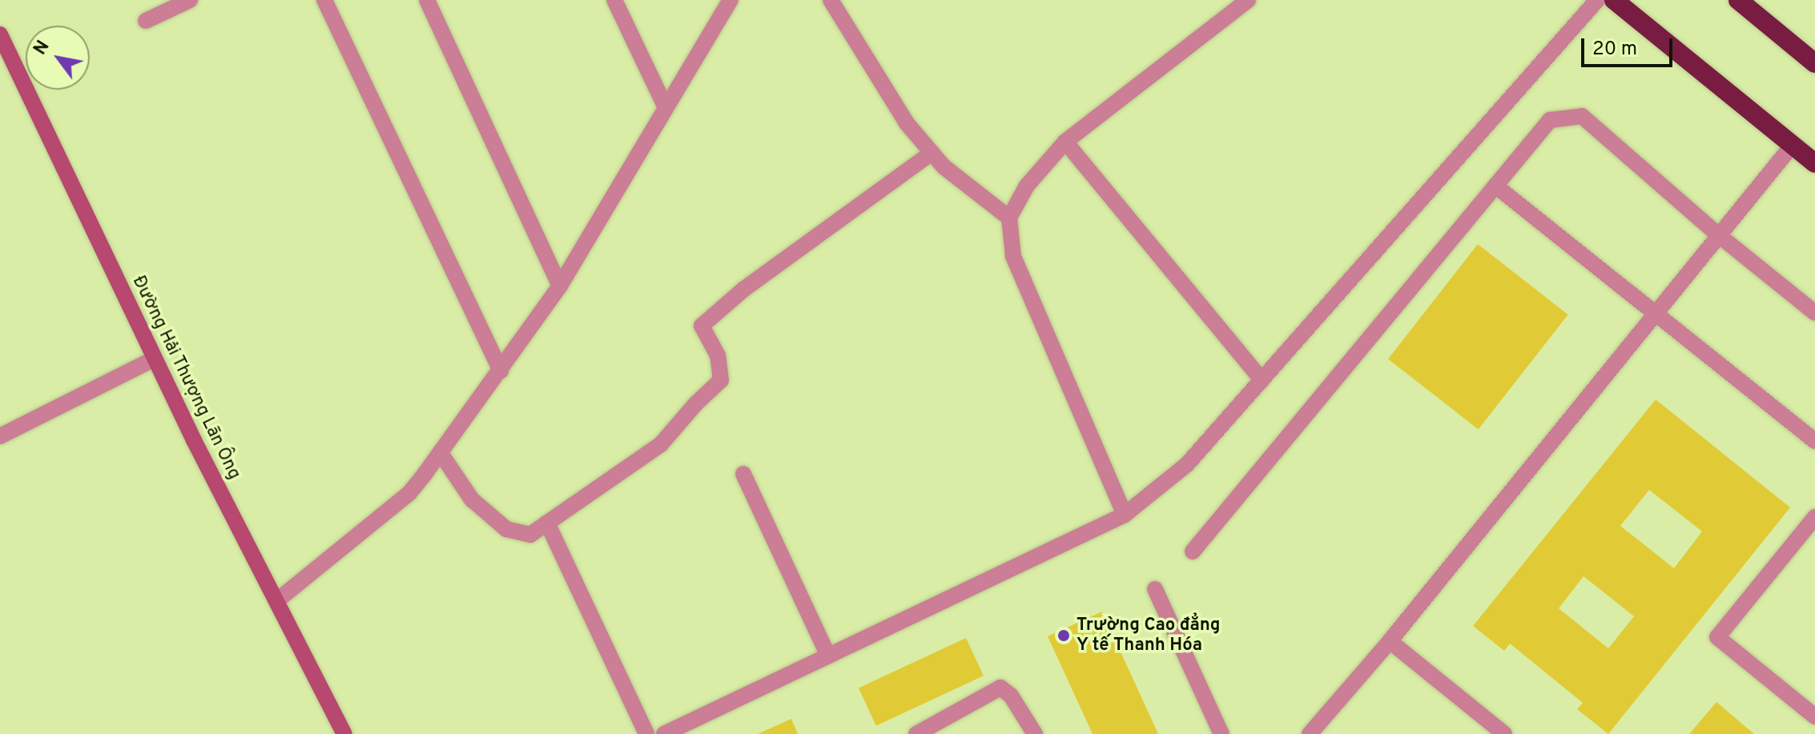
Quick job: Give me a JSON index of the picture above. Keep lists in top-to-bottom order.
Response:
{
  "streets": {
    "main road": ["Đường Hải Thượng Lãn Ông"]
  },
  "places": ["Trường Cao đẳng Y tế Thanh Hóa"],
  "scale_bar": "20 m",
  "north": "top left"
}
